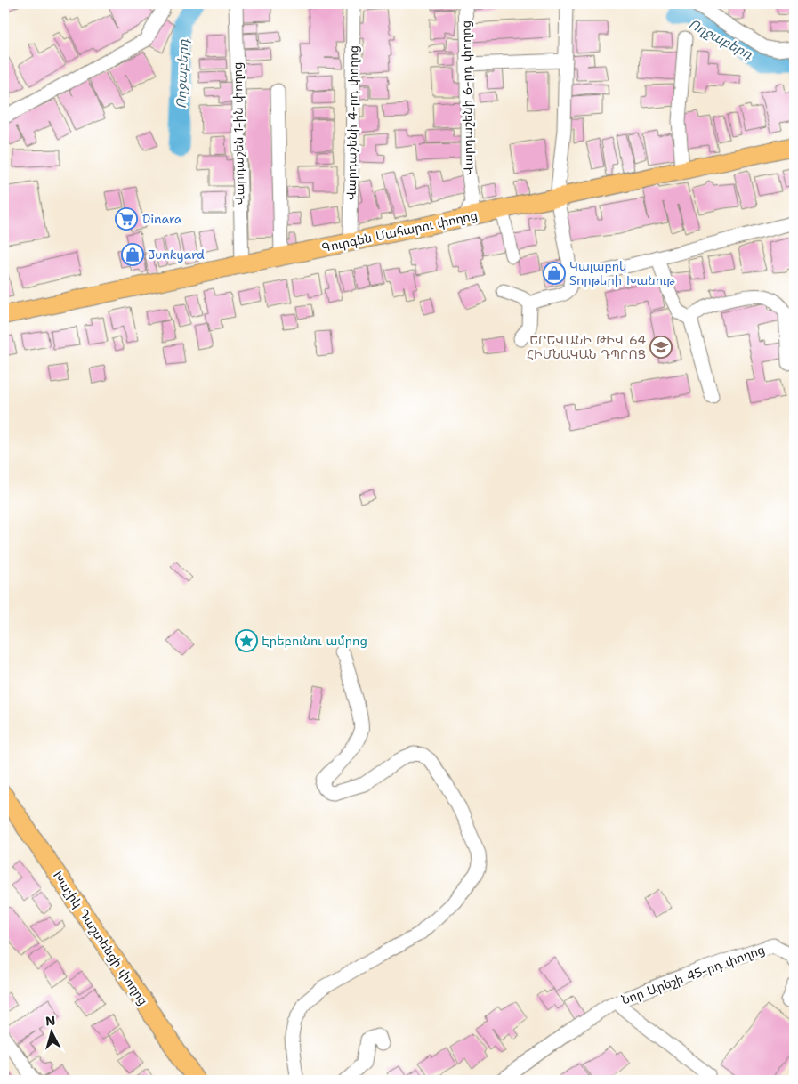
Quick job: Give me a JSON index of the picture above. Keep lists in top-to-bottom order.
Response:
{
  "streets": {
    "main road": ["Գուրգեն Մահարու փողոց", "Խաչիկ Դաշտենցի փողոց"],
    "street": [
      "Վարդաշենի 6-րդ փողոց",
      "Վարդաշենի 4-րդ փողոց",
      "Վարդաշեն 1-ին փողոց",
      "Նոր Արեշի 45-րդ փողոց"
    ]
  },
  "crossings": [
    ["Վարդաշենի 6-րդ փողոց", "Գուրգեն Մահարու փողոց"],
    ["Վարդաշենի 4-րդ փողոց", "Գուրգեն Մահարու փողոց"],
    ["Վարդաշեն 1-ին փողոց", "Գուրգեն Մահարու փողոց"]
  ],
  "water": ["Ողջաբերդ"],
  "places": {
    "supermarket": ["Dinara"],
    "shop": ["Junkyard", "Կալաբոկ Տորթերի Խանութ"],
    "school or university": ["ԵՐԵՎԱՆԻ ԹԻՎ 64 ՀԻՄՆԱԿԱՆ ԴՊՐՈՑ"],
    "place": ["Էրեբունու ամրոց"]
  },
  "north": "top"
}
